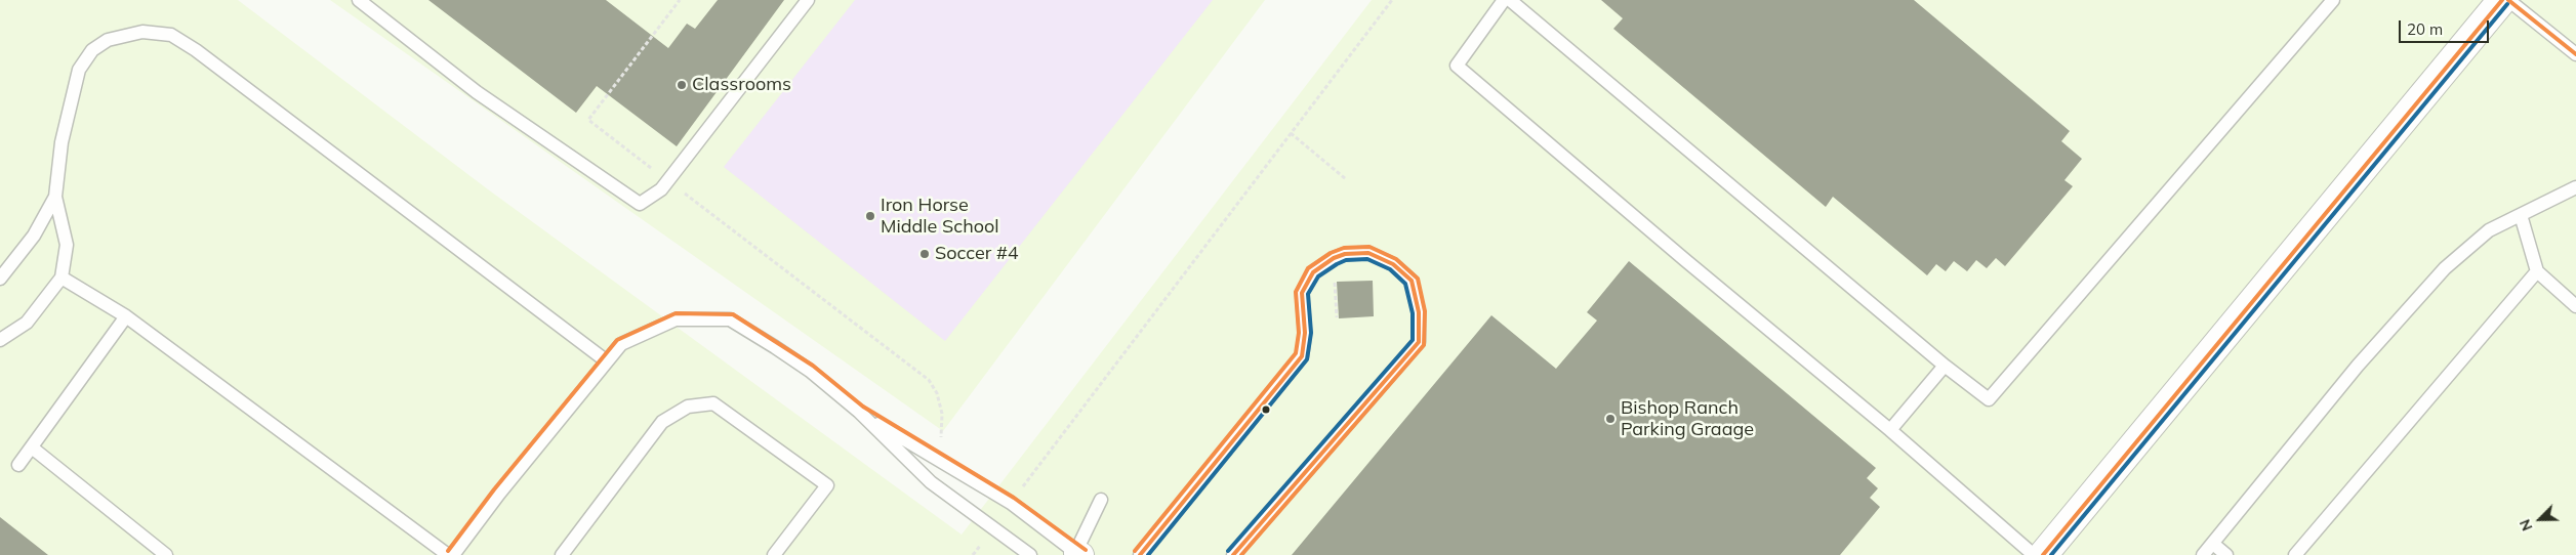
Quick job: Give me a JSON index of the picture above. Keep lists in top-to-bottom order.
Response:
{
  "places": [
    "Classrooms",
    "Iron Horse Middle School",
    "Soccer #4",
    "Bishop Ranch Parking Graage"
  ],
  "scale_bar": "20 m",
  "north": "bottom left"
}
